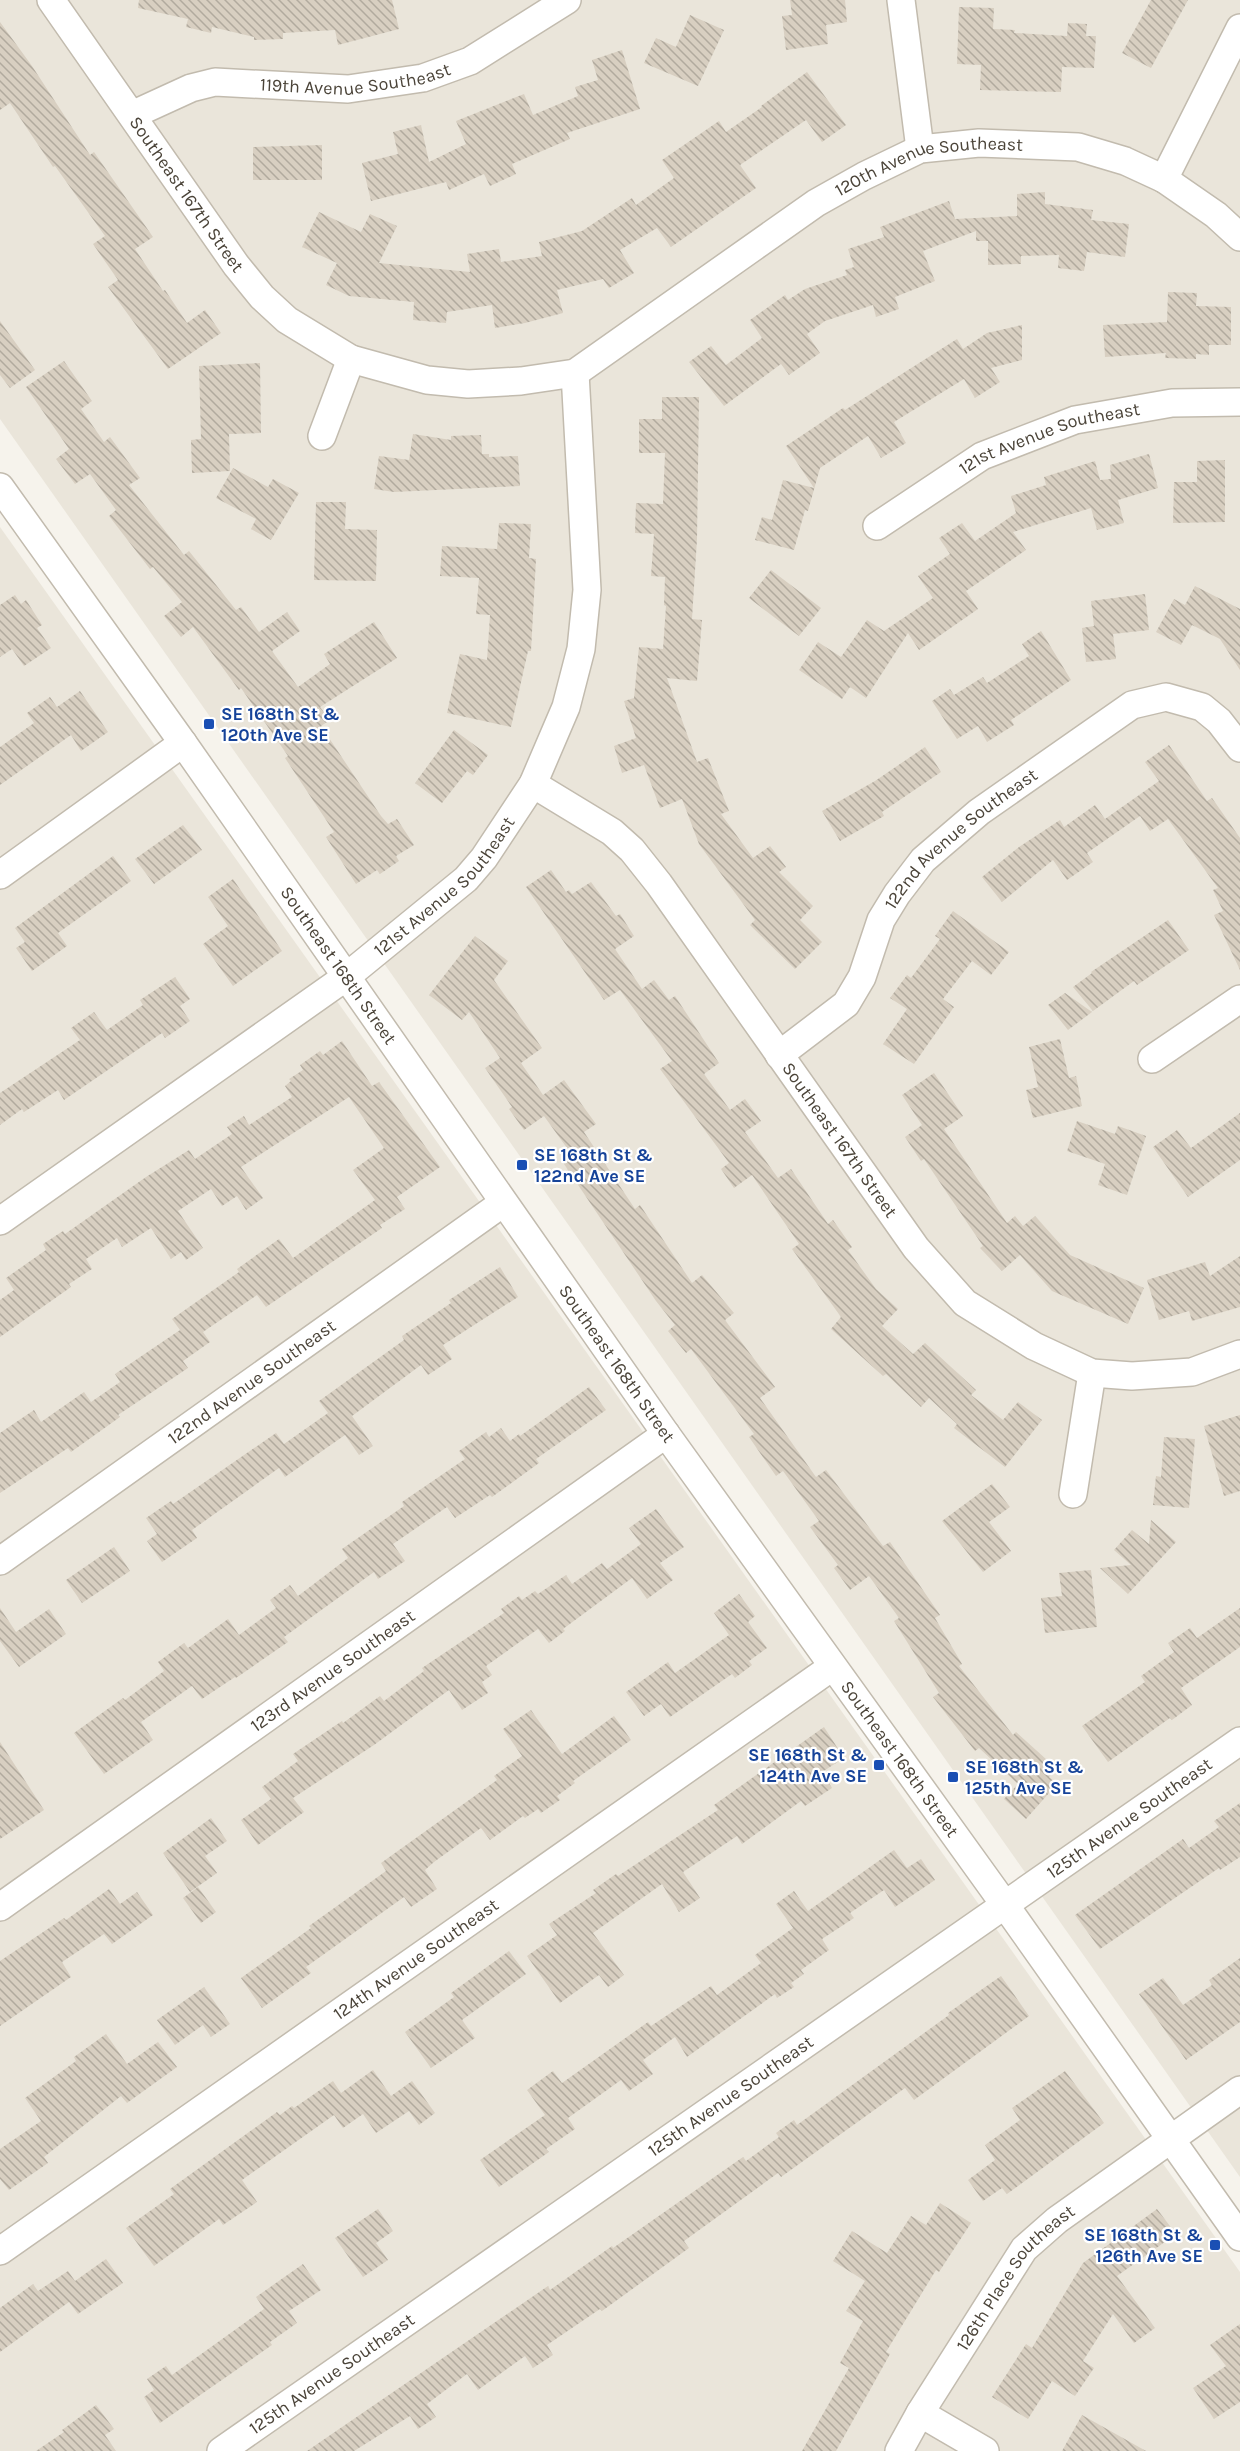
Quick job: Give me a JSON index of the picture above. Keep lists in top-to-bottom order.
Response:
{
  "streets": {
    "street": [
      "119th Avenue Southeast",
      "120th Avenue Southeast",
      "Southeast 167th Street",
      "121st Avenue Southeast",
      "122nd Avenue Southeast",
      "Southeast 168th Street",
      "123rd Avenue Southeast",
      "125th Avenue Southeast",
      "124th Avenue Southeast",
      "126th Place Southeast"
    ]
  },
  "crossings": [
    ["119th Avenue Southeast", "Southeast 167th Street"],
    ["120th Avenue Southeast", "Southeast 167th Street"],
    ["120th Avenue Southeast", "121st Avenue Southeast"],
    ["Southeast 167th Street", "121st Avenue Southeast"],
    ["Southeast 167th Street", "122nd Avenue Southeast"],
    ["121st Avenue Southeast", "Southeast 168th Street"],
    ["122nd Avenue Southeast", "Southeast 168th Street"],
    ["Southeast 168th Street", "123rd Avenue Southeast"],
    ["Southeast 168th Street", "125th Avenue Southeast"],
    ["Southeast 168th Street", "124th Avenue Southeast"],
    ["Southeast 168th Street", "126th Place Southeast"]
  ],
  "places": {
    "transit": [
      "SE 168th St & 120th Ave SE",
      "SE 168th St & 122nd Ave SE",
      "SE 168th St & 124th Ave SE",
      "SE 168th St & 125th Ave SE",
      "SE 168th St & 126th Ave SE"
    ]
  }
}
